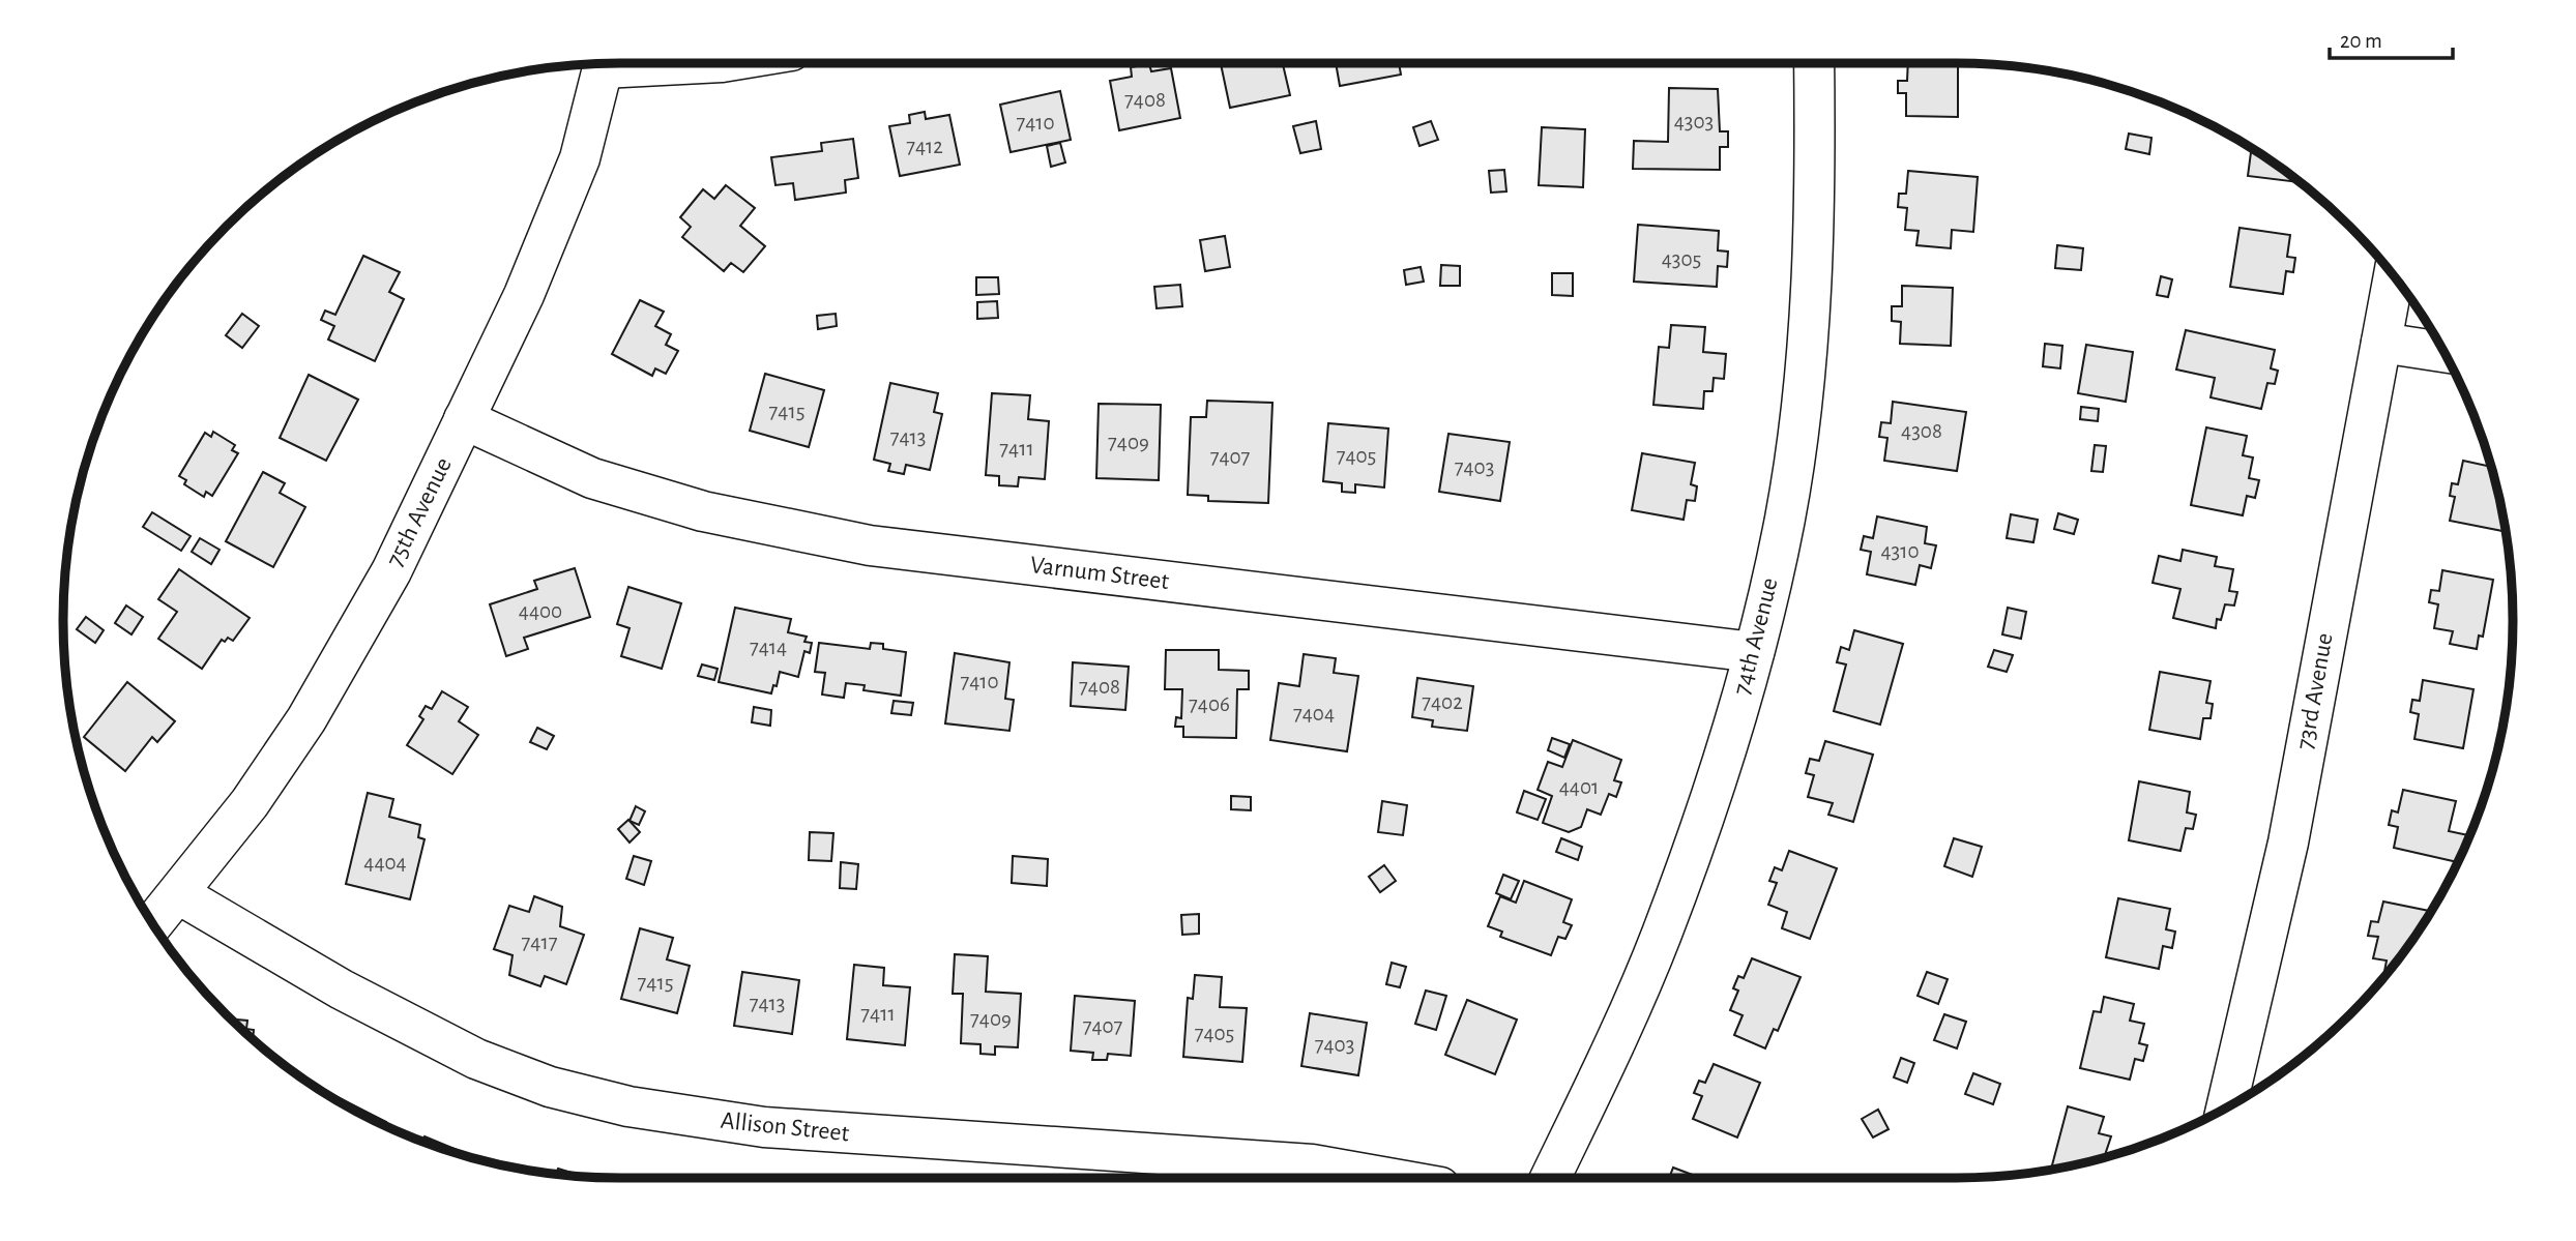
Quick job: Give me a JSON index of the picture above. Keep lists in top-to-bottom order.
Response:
{
  "streets": {
    "street": [
      "75th Avenue",
      "Varnum Street",
      "74th Avenue",
      "73rd Avenue",
      "Allison Street"
    ]
  },
  "crossings": [
    ["75th Avenue", "Varnum Street"],
    ["75th Avenue", "Allison Street"],
    ["Varnum Street", "74th Avenue"]
  ],
  "house_numbers": [
    "7408",
    "4303",
    "7410",
    "7412",
    "4305",
    "7415",
    "4308",
    "7413",
    "7409",
    "7411",
    "7405",
    "7407",
    "7403",
    "4310",
    "4400",
    "7414",
    "7410",
    "7408",
    "7402",
    "7406",
    "7404",
    "4401",
    "4404",
    "7417",
    "7415",
    "7413",
    "7411",
    "7409",
    "7407",
    "7405",
    "7403"
  ],
  "scale_bar": "20 m"
}
